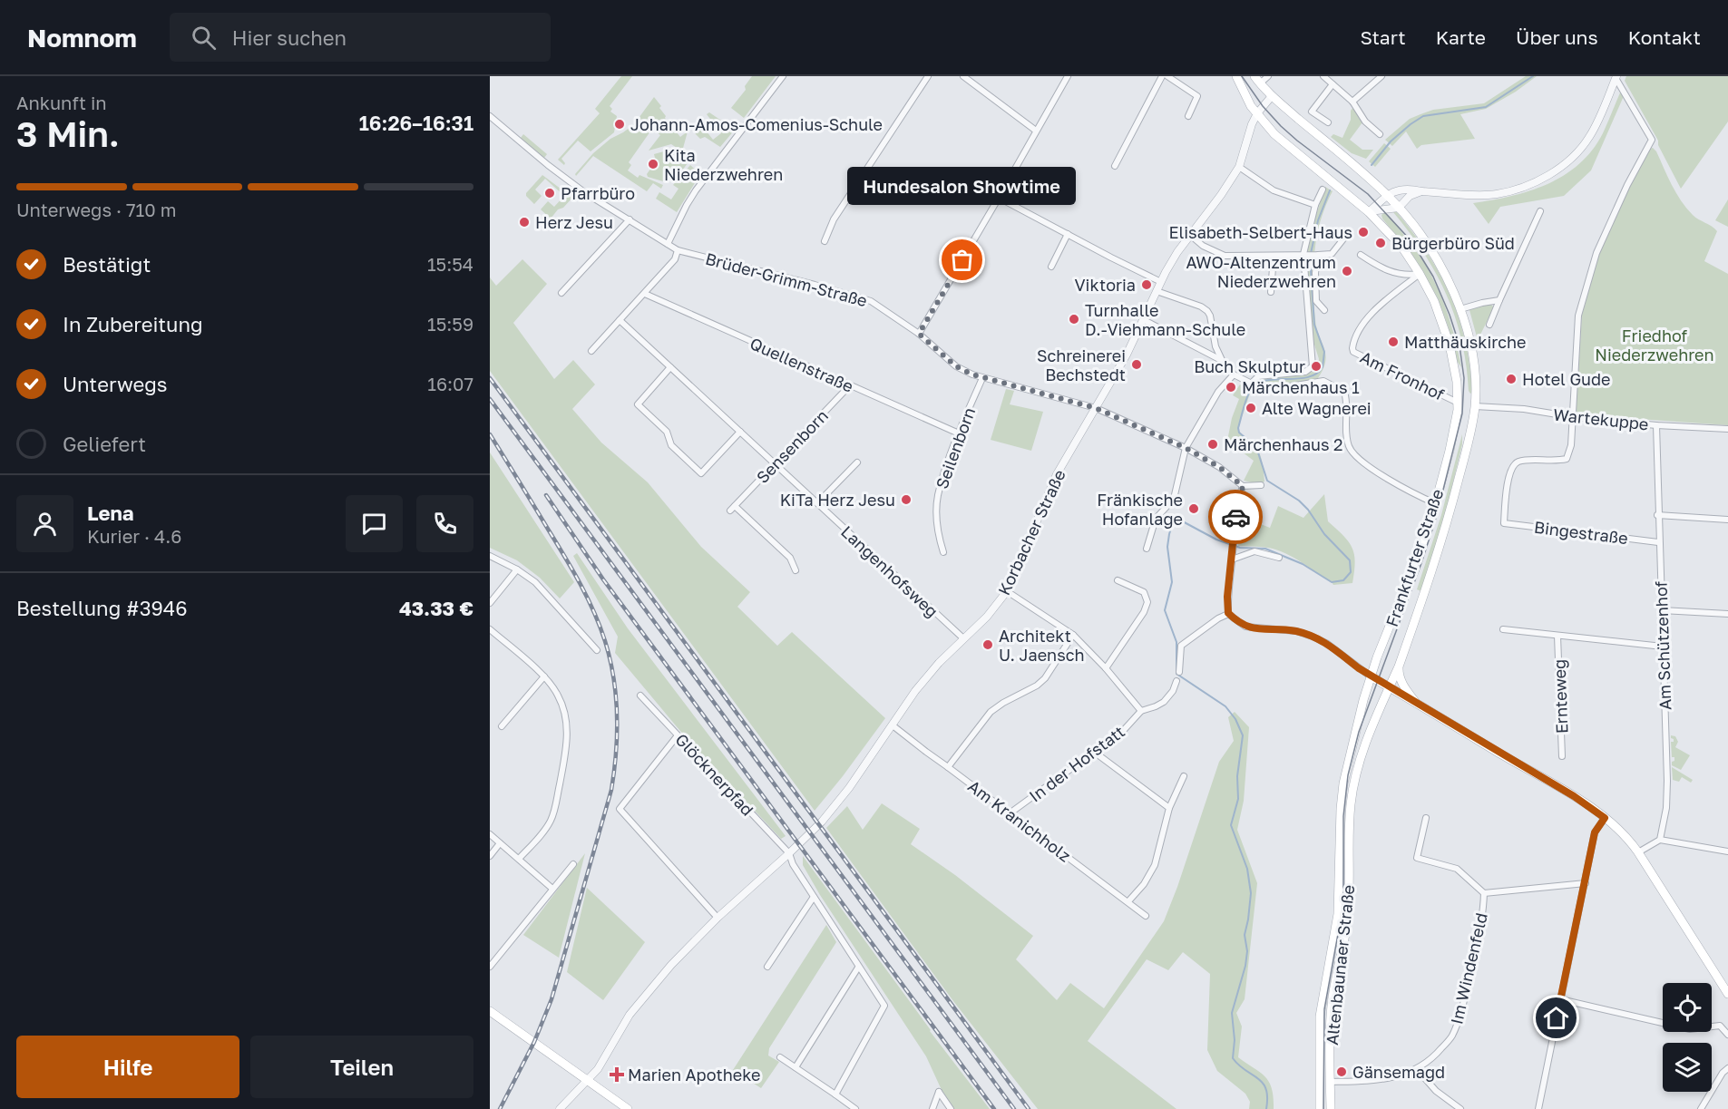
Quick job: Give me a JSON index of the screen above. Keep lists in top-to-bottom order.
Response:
{
  "streets": {
    "main road": ["Frankfurter Straße", "Altenbaunaer Straße"],
    "street": [
      "Brüder-Grimm-Straße",
      "Quellenstraße",
      "Am Fronhof",
      "Wartekuppe",
      "Sensenborn",
      "Seilenborn",
      "Korbacher Straße",
      "Bingestraße",
      "Langenhofsweg",
      "Am Schützenhof",
      "Ernteweg",
      "In der Hofstatt",
      "Glöcknerpfad",
      "Am Kranichholz",
      "Im Windenfeld"
    ]
  },
  "crossings": [
    ["Brüder-Grimm-Straße", "Seilenborn"],
    ["Brüder-Grimm-Straße", "Korbacher Straße"],
    ["Quellenstraße", "Sensenborn"],
    ["Quellenstraße", "Seilenborn"],
    ["Am Fronhof", "Frankfurter Straße"],
    ["Wartekuppe", "Bingestraße"],
    ["Wartekuppe", "Frankfurter Straße"],
    ["Wartekuppe", "Am Schützenhof"],
    ["Sensenborn", "Langenhofsweg"],
    ["Korbacher Straße", "Frankfurter Straße"],
    ["Korbacher Straße", "Langenhofsweg"],
    ["Korbacher Straße", "Glöcknerpfad"],
    ["Korbacher Straße", "Am Kranichholz"],
    ["Bingestraße", "Am Schützenhof"],
    ["Frankfurter Straße", "Altenbaunaer Straße"],
    ["In der Hofstatt", "Am Kranichholz"],
    ["Altenbaunaer Straße", "Im Windenfeld"]
  ],
  "parks": ["Friedhof Niederzwehren"],
  "places": {
    "other": [
      "Johann-Amos-Comenius-Schule",
      "Kita Niederzwehren",
      "Pfarrbüro",
      "Herz Jesu",
      "Elisabeth-Selbert-Haus",
      "Bürgerbüro Süd",
      "Hundesalon Showtime",
      "AWO-Altenzentrum Niederzwehren",
      "Viktoria",
      "Turnhalle D.-Viehmann-Schule",
      "Matthäuskirche",
      "Schreinerei Bechstedt",
      "Buch Skulptur",
      "Hotel Gude",
      "Märchenhaus 1",
      "Alte Wagnerei",
      "Märchenhaus 2",
      "KiTa Herz Jesu",
      "Fränkische Hofanlage",
      "Architekt U. Jaensch",
      "Gänsemagd"
    ],
    "health": ["Marien Apotheke"]
  },
  "page": {
    "header": "Nomnom",
    "search": "Hier suchen",
    "nav": [
      "Start",
      "Karte",
      "Über uns",
      "Kontakt"
    ],
    "heading": ["3 Min.", "Ankunft in", "16:26–16:31"],
    "panel": [
      "Lena",
      "Kurier · 4.6",
      "Bestellung #3946",
      "43.33 €"
    ],
    "bubble": "Hundesalon Showtime",
    "bar": "Unterwegs · 710 m",
    "list": [
      ["Bestätigt", "15:54"],
      ["In Zubereitung", "15:59"],
      ["Unterwegs", "16:07"],
      "Geliefert"
    ],
    "buttons": ["Hilfe", "Teilen"]
  }
}
